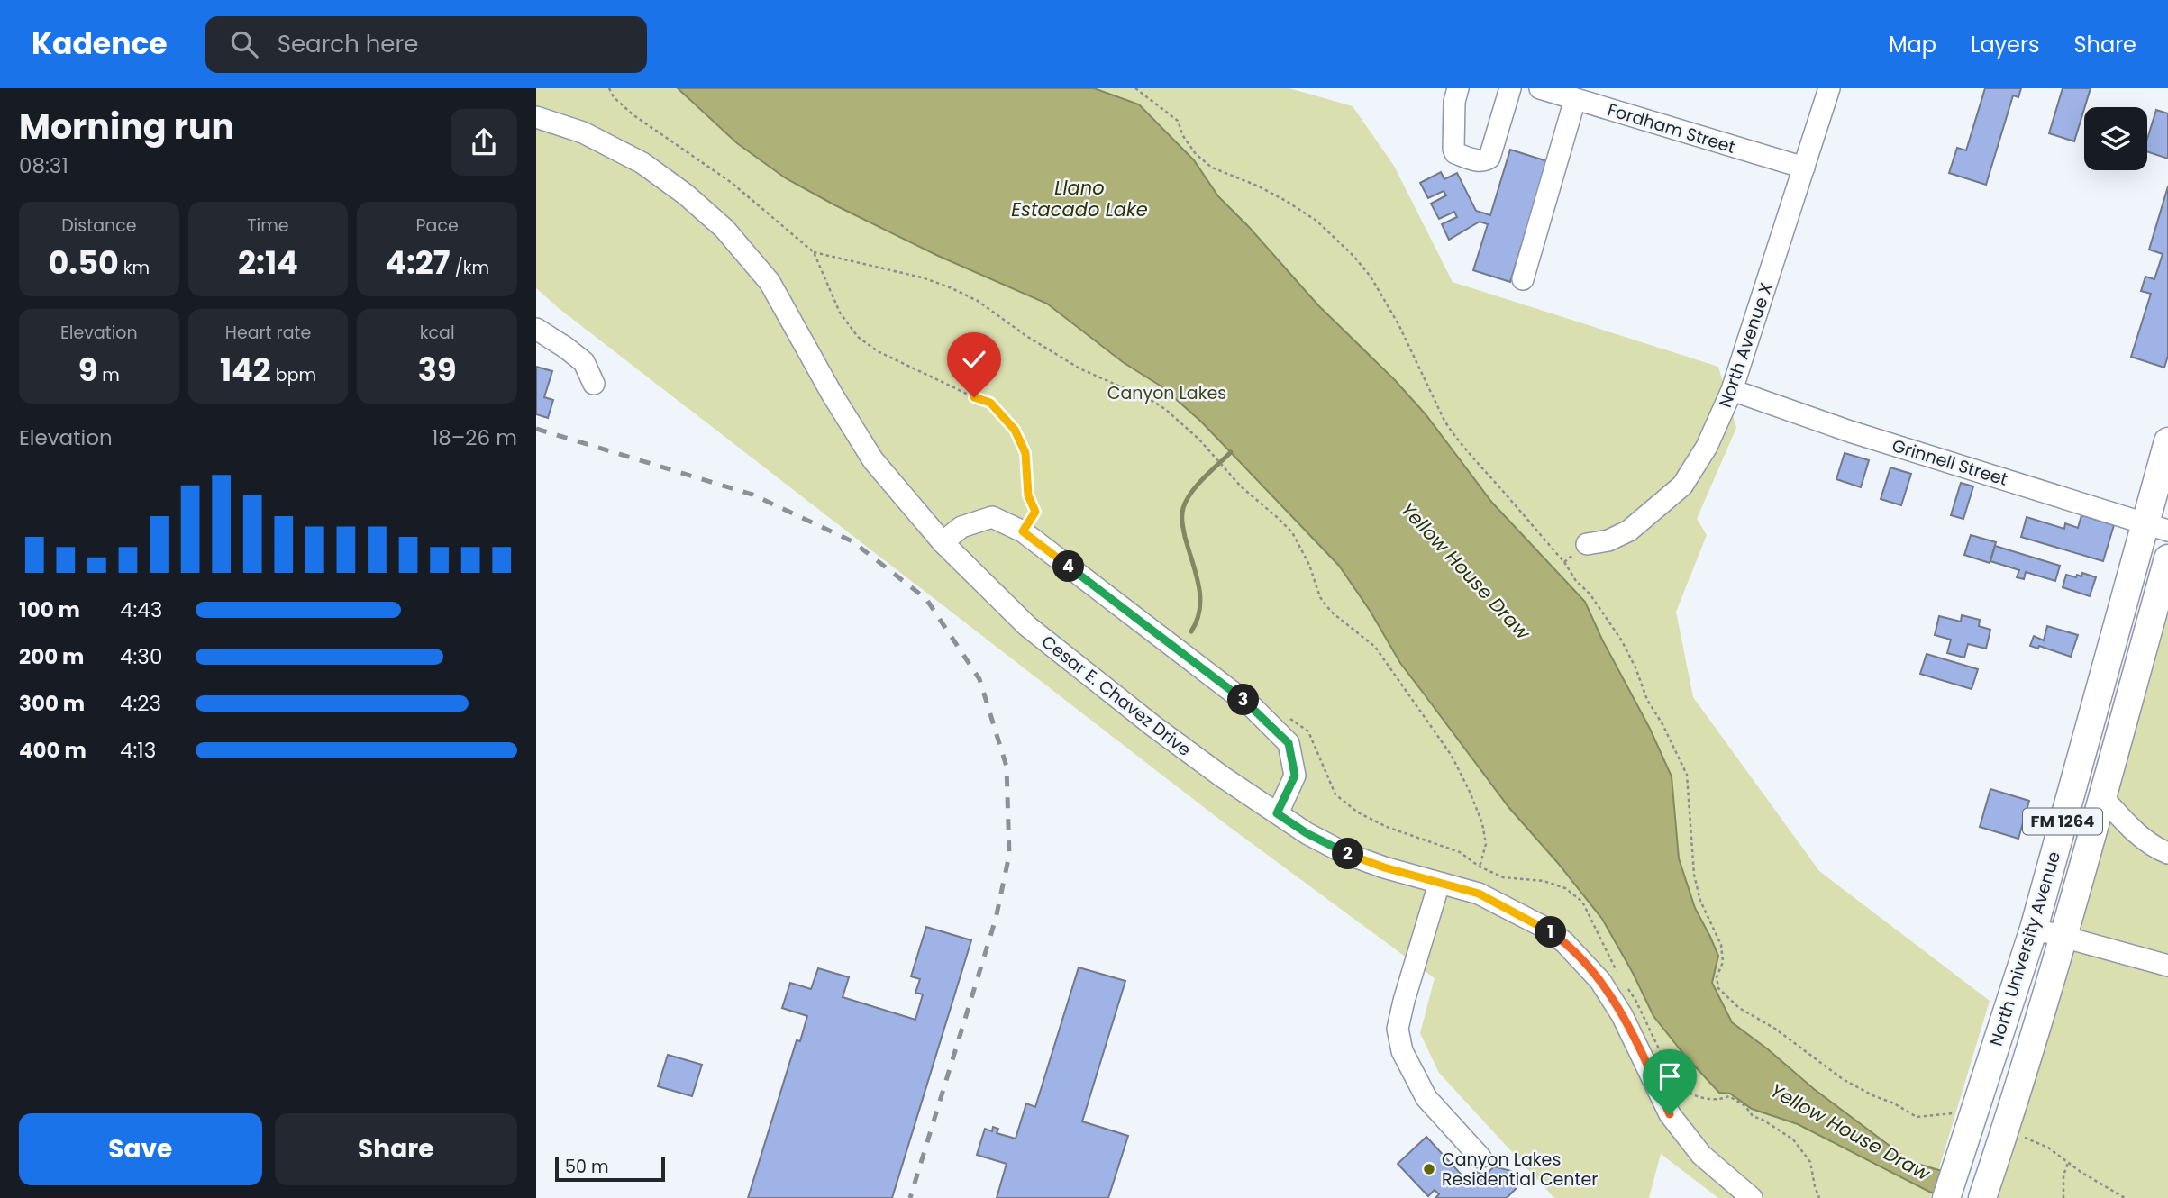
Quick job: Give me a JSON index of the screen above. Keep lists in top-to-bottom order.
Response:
{
  "streets": {
    "main road": ["FM 1264", "North University Avenue"],
    "street": [
      "Fordham Street",
      "North Avenue X",
      "Grinnell Street",
      "Cesar E. Chavez Drive"
    ]
  },
  "crossings": [
    ["Fordham Street", "North Avenue X"],
    ["North Avenue X", "Grinnell Street"],
    ["Grinnell Street", "North University Avenue"]
  ],
  "water": ["Llano Estacado Lake", "Yellow House Draw"],
  "parks": ["Canyon Lakes"],
  "places": ["Canyon Lakes Residential Center"],
  "scale_bar": "50 m",
  "page": {
    "header": "Kadence",
    "search": "Search here",
    "nav": ["Map", "Layers", "Share"],
    "heading": ["Morning run", "08:31"],
    "stats": [
      ["Distance", "0.50 km"],
      ["Time", "2:14"],
      ["Pace", "4:27 /km"],
      ["Elevation", "9 m"],
      ["Heart rate", "142 bpm"],
      ["kcal", "39"]
    ],
    "chart": ["Elevation", "18–26 m"],
    "pins": [
      "4",
      "3",
      "2",
      "1"
    ],
    "list": [
      {
        "name": "100 m",
        "note": "4:43"
      },
      {
        "name": "200 m",
        "note": "4:30"
      },
      {
        "name": "300 m",
        "note": "4:23"
      },
      {
        "name": "400 m",
        "note": "4:13"
      }
    ],
    "buttons": ["Save", "Share"],
    "scale": "50 m"
  }
}
